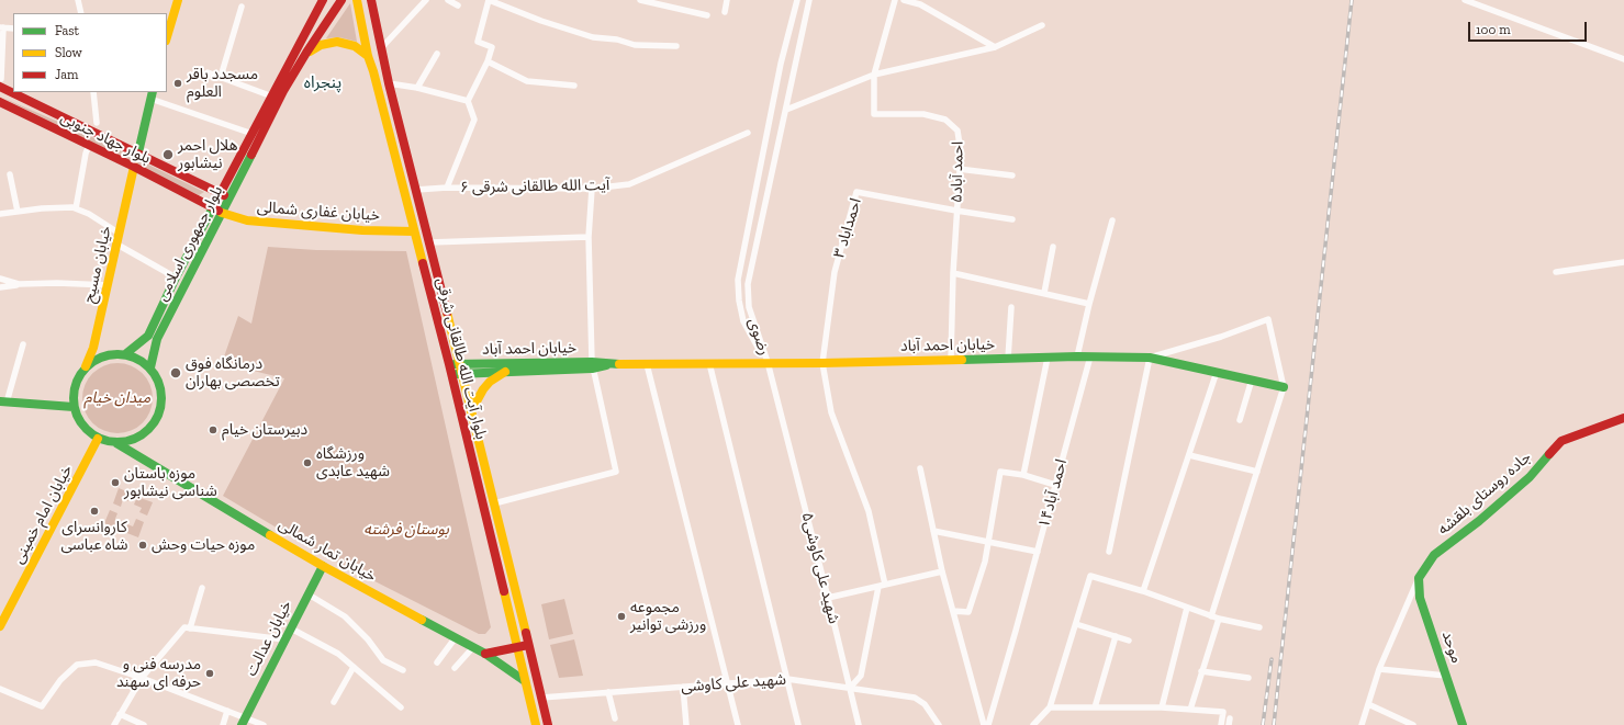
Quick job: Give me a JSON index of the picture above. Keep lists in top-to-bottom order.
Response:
{
  "streets": {
    "main road": [
      "بلوار جهاد جنوبی",
      "خیابان غفاری شمالی",
      "بلوار جمهوری اسلامی",
      "خیابان مسیح",
      "خیابان احمد آباد",
      "بلوار آیت الله طالقانی شرقی",
      "جاده روستای بلقشه",
      "خیابان امام خمینی",
      "خیابان تمار شمالی",
      "خیابان عدالت",
      "موحد"
    ],
    "street": [
      "احمد آباد۵",
      "آیت الله طالقانی شرقی ۶",
      "احمداباد ۳",
      "رضوی",
      "احمد آباد۱۴",
      "شهید علی کاوشی۵",
      "شهید علی کاوشی"
    ]
  },
  "crossings": [
    ["بلوار جهاد جنوبی", "خیابان غفاری شمالی"],
    ["بلوار جهاد جنوبی", "بلوار جمهوری اسلامی"],
    ["بلوار جهاد جنوبی", "خیابان مسیح"],
    ["احمد آباد۵", "احمداباد ۳"],
    ["احمد آباد۵", "خیابان احمد آباد"],
    ["آیت الله طالقانی شرقی ۶", "بلوار آیت الله طالقانی شرقی"],
    ["خیابان غفاری شمالی", "بلوار جمهوری اسلامی"],
    ["خیابان غفاری شمالی", "بلوار آیت الله طالقانی شرقی"],
    ["احمداباد ۳", "خیابان احمد آباد"],
    ["بلوار جمهوری اسلامی", "خیابان مسیح"],
    ["بلوار جمهوری اسلامی", "خیابان امام خمینی"],
    ["بلوار جمهوری اسلامی", "خیابان تمار شمالی"],
    ["خیابان مسیح", "خیابان امام خمینی"],
    ["خیابان مسیح", "خیابان تمار شمالی"],
    ["رضوی", "خیابان احمد آباد"],
    ["رضوی", "شهید علی کاوشی۵"],
    ["خیابان احمد آباد", "بلوار آیت الله طالقانی شرقی"],
    ["خیابان احمد آباد", "احمد آباد۱۴"],
    ["خیابان احمد آباد", "شهید علی کاوشی۵"],
    ["بلوار آیت الله طالقانی شرقی", "خیابان تمار شمالی"],
    ["بلوار آیت الله طالقانی شرقی", "شهید علی کاوشی"],
    ["جاده روستای بلقشه", "موحد"],
    ["خیابان امام خمینی", "خیابان تمار شمالی"],
    ["خیابان تمار شمالی", "خیابان عدالت"],
    ["شهید علی کاوشی۵", "شهید علی کاوشی"]
  ],
  "districts": ["پنجراه"],
  "parks": ["میدان خیام", "بوستان فرشته"],
  "places": [
    "مسجدد باقر العلوم",
    "هلال احمر نیشابور",
    "درمانگاه فوق تخصصی بهاران",
    "دبیرستان خیام",
    "ورزشگاه شهید عابدی",
    "موزه باستان شناسی نیشابور",
    "کاروانسرای شاه عباسی",
    "موزه حیات وحش",
    "مجموعه ورزشی توانیر",
    "مدرسه فنی و حرفه ای سهند"
  ],
  "legend": ["Fast", "Slow", "Jam"],
  "scale_bar": "100 m"
}
